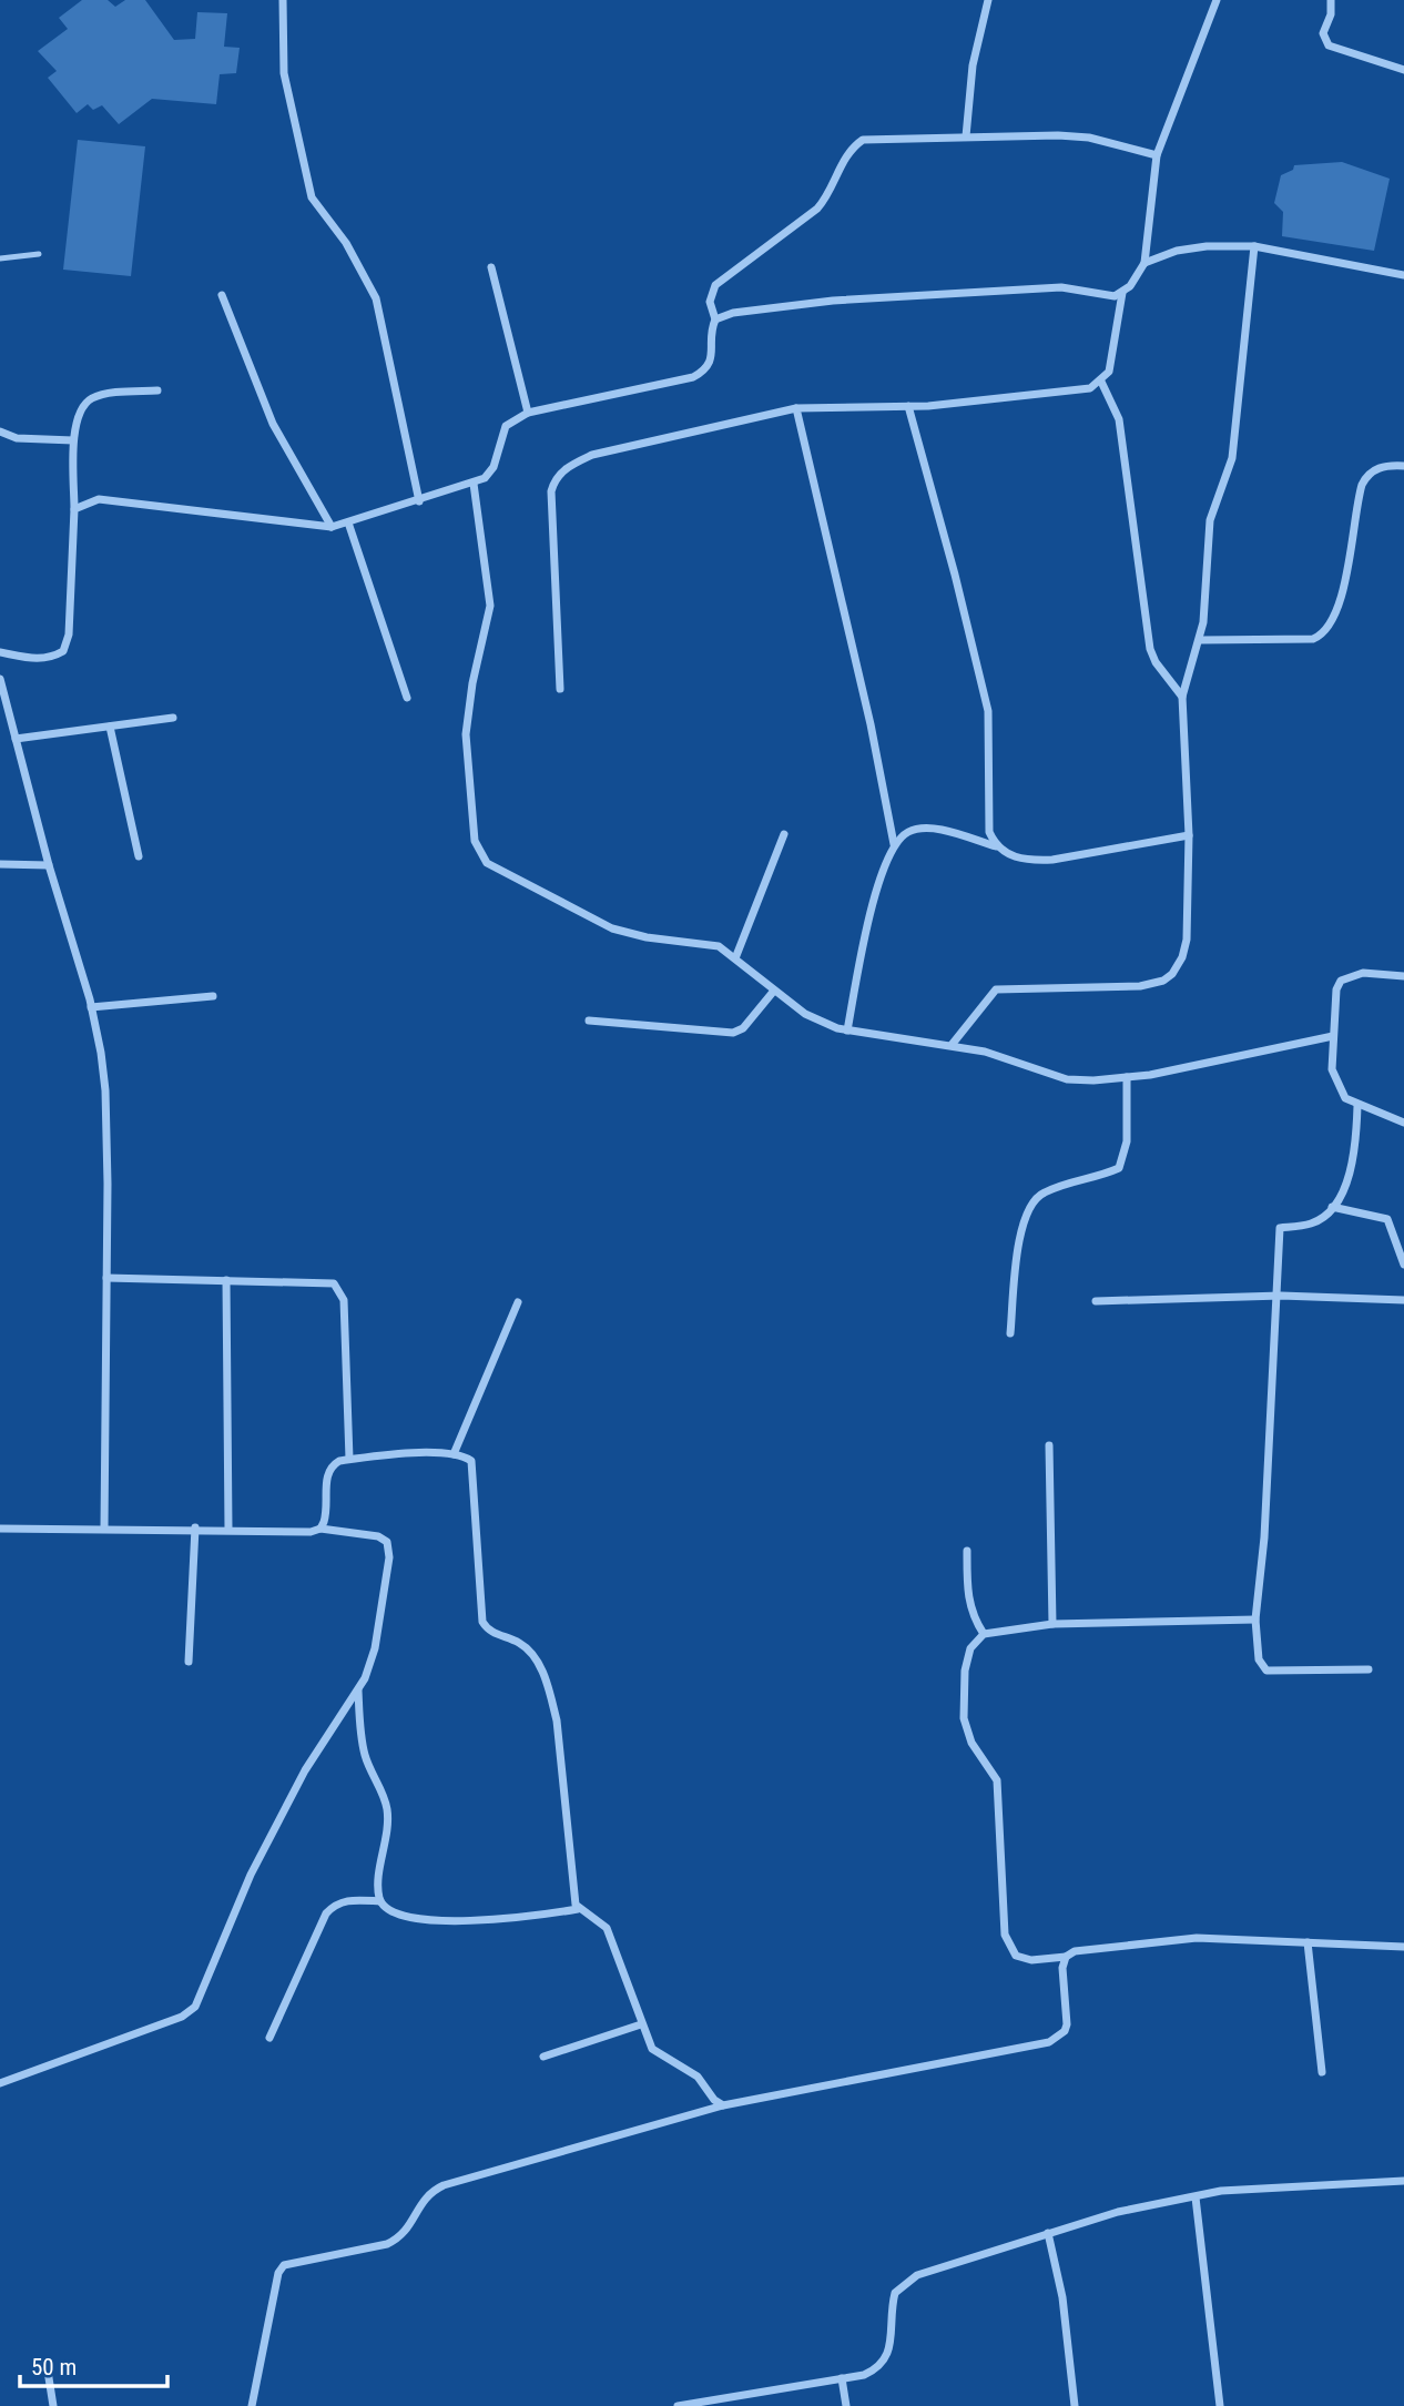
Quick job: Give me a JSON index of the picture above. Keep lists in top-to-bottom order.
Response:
{
  "scale_bar": "50 m"
}
